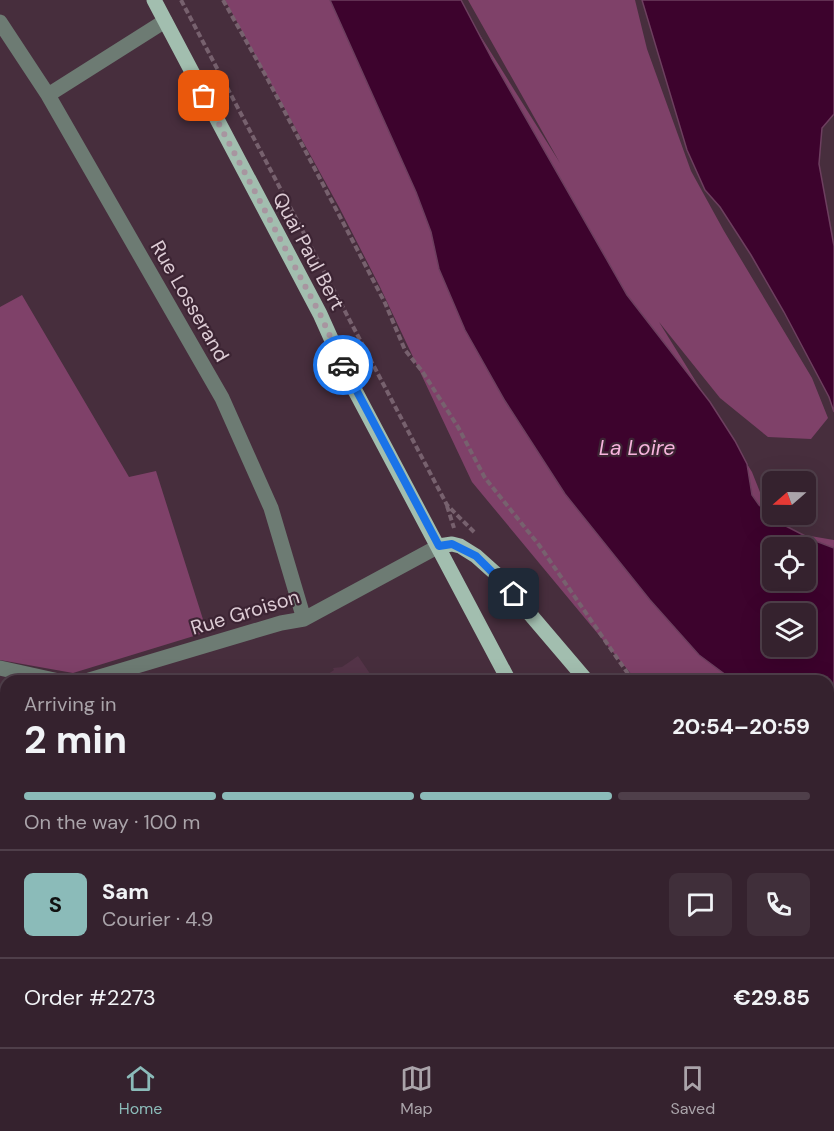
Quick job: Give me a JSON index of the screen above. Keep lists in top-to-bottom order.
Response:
{
  "streets": {
    "main road": ["Quai Paul Bert"],
    "street": ["Rue Losserand", "Rue Groison"]
  },
  "crossings": [
    ["Quai Paul Bert", "Rue Groison"],
    ["Rue Losserand", "Rue Groison"]
  ],
  "water": ["La Loire"],
  "north": "left",
  "page": {
    "heading": ["2 min", "Arriving in", "20:54–20:59"],
    "panel": [
      "Sam",
      "Courier · 4.9",
      "Order #2273",
      "€29.85"
    ],
    "bar": "On the way · 100 m",
    "round": "S",
    "tabs": ["Home", "Map", "Saved"]
  }
}
